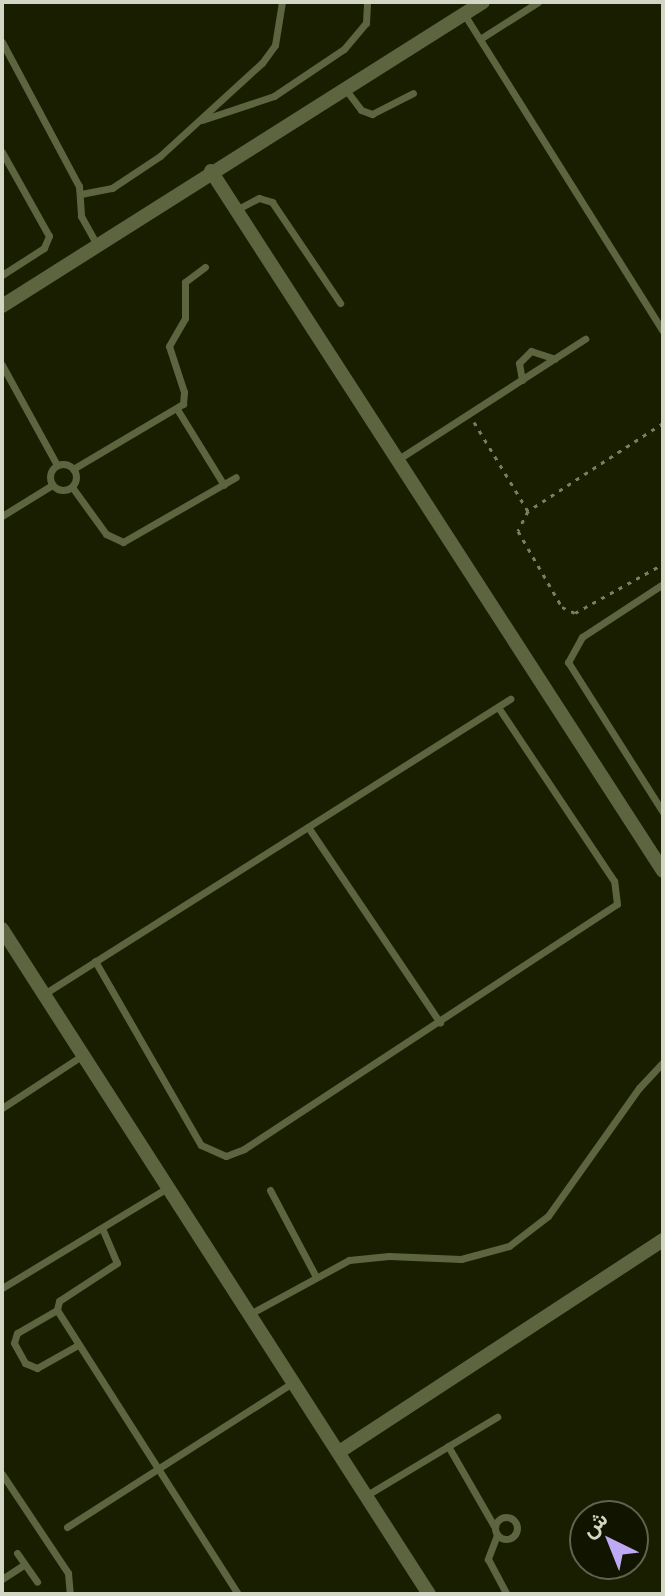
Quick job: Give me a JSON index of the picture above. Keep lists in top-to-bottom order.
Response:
{
  "north": "top left"
}
